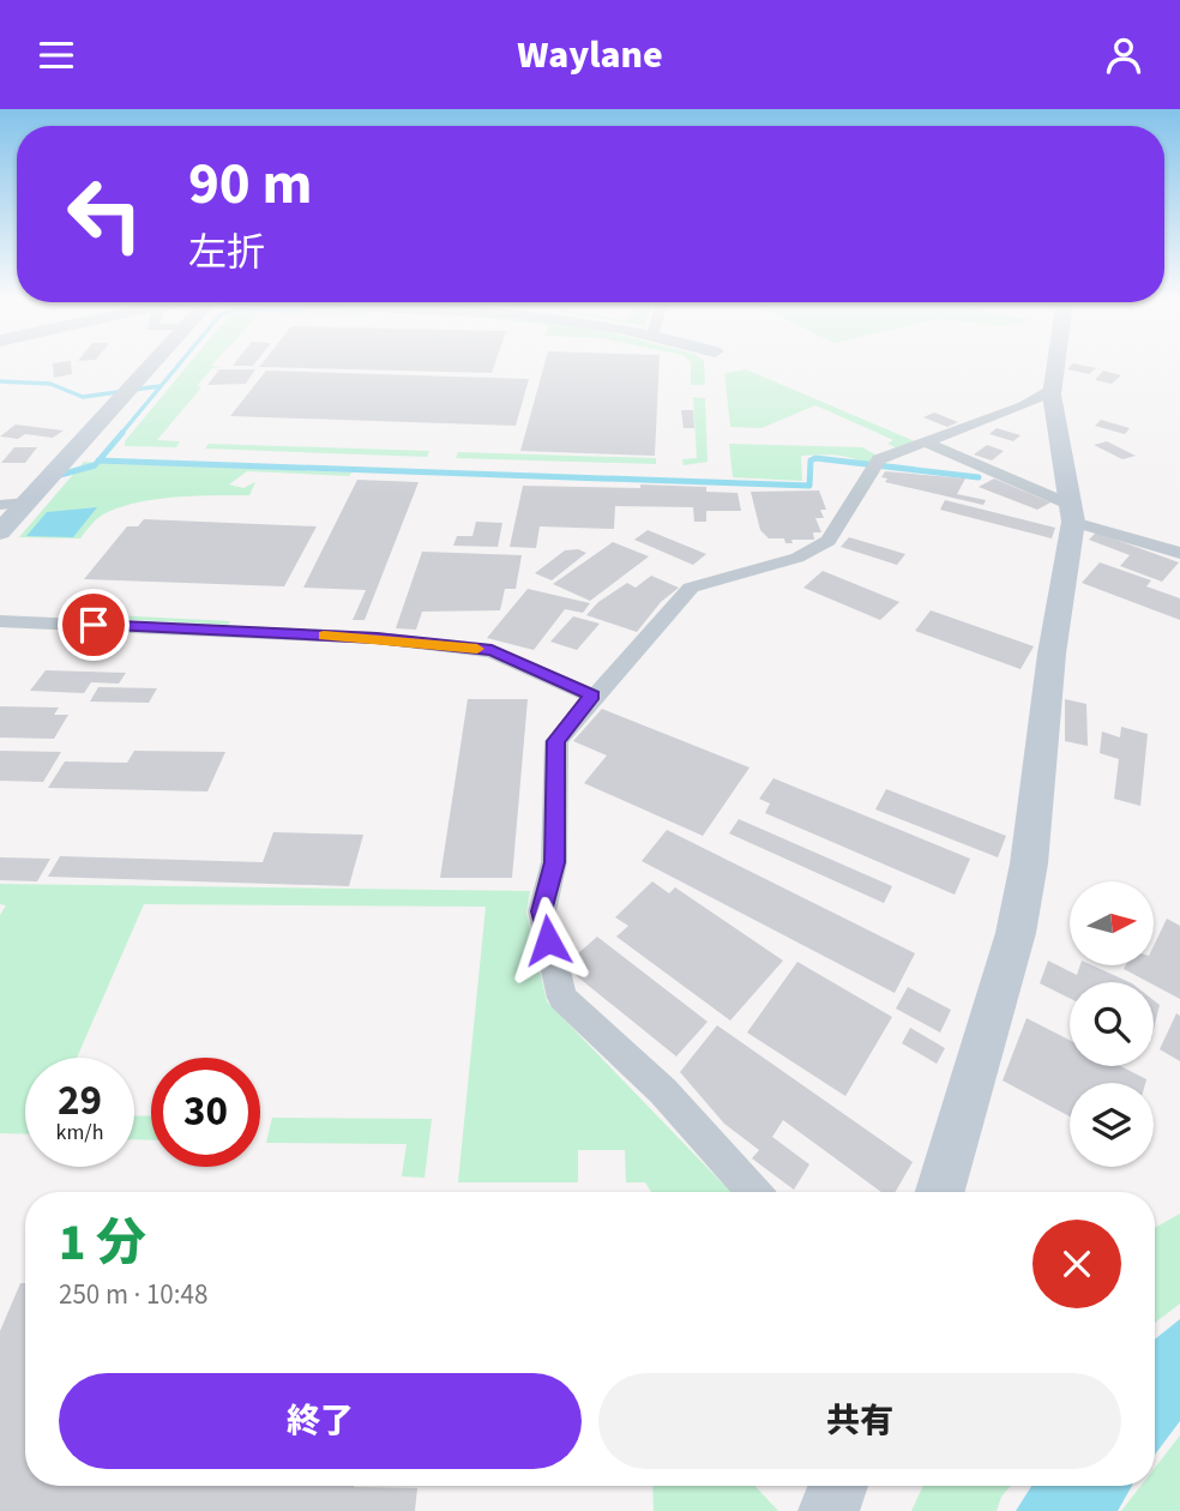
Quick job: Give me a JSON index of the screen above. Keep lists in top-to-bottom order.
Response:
{
  "north": "right",
  "page": {
    "header": "Waylane",
    "turn": ["90 m", "左折"],
    "speed": "29 km/h",
    "limit": "30",
    "heading": ["1 分", "250 m · 10:48"],
    "buttons": ["終了", "共有"]
  }
}
